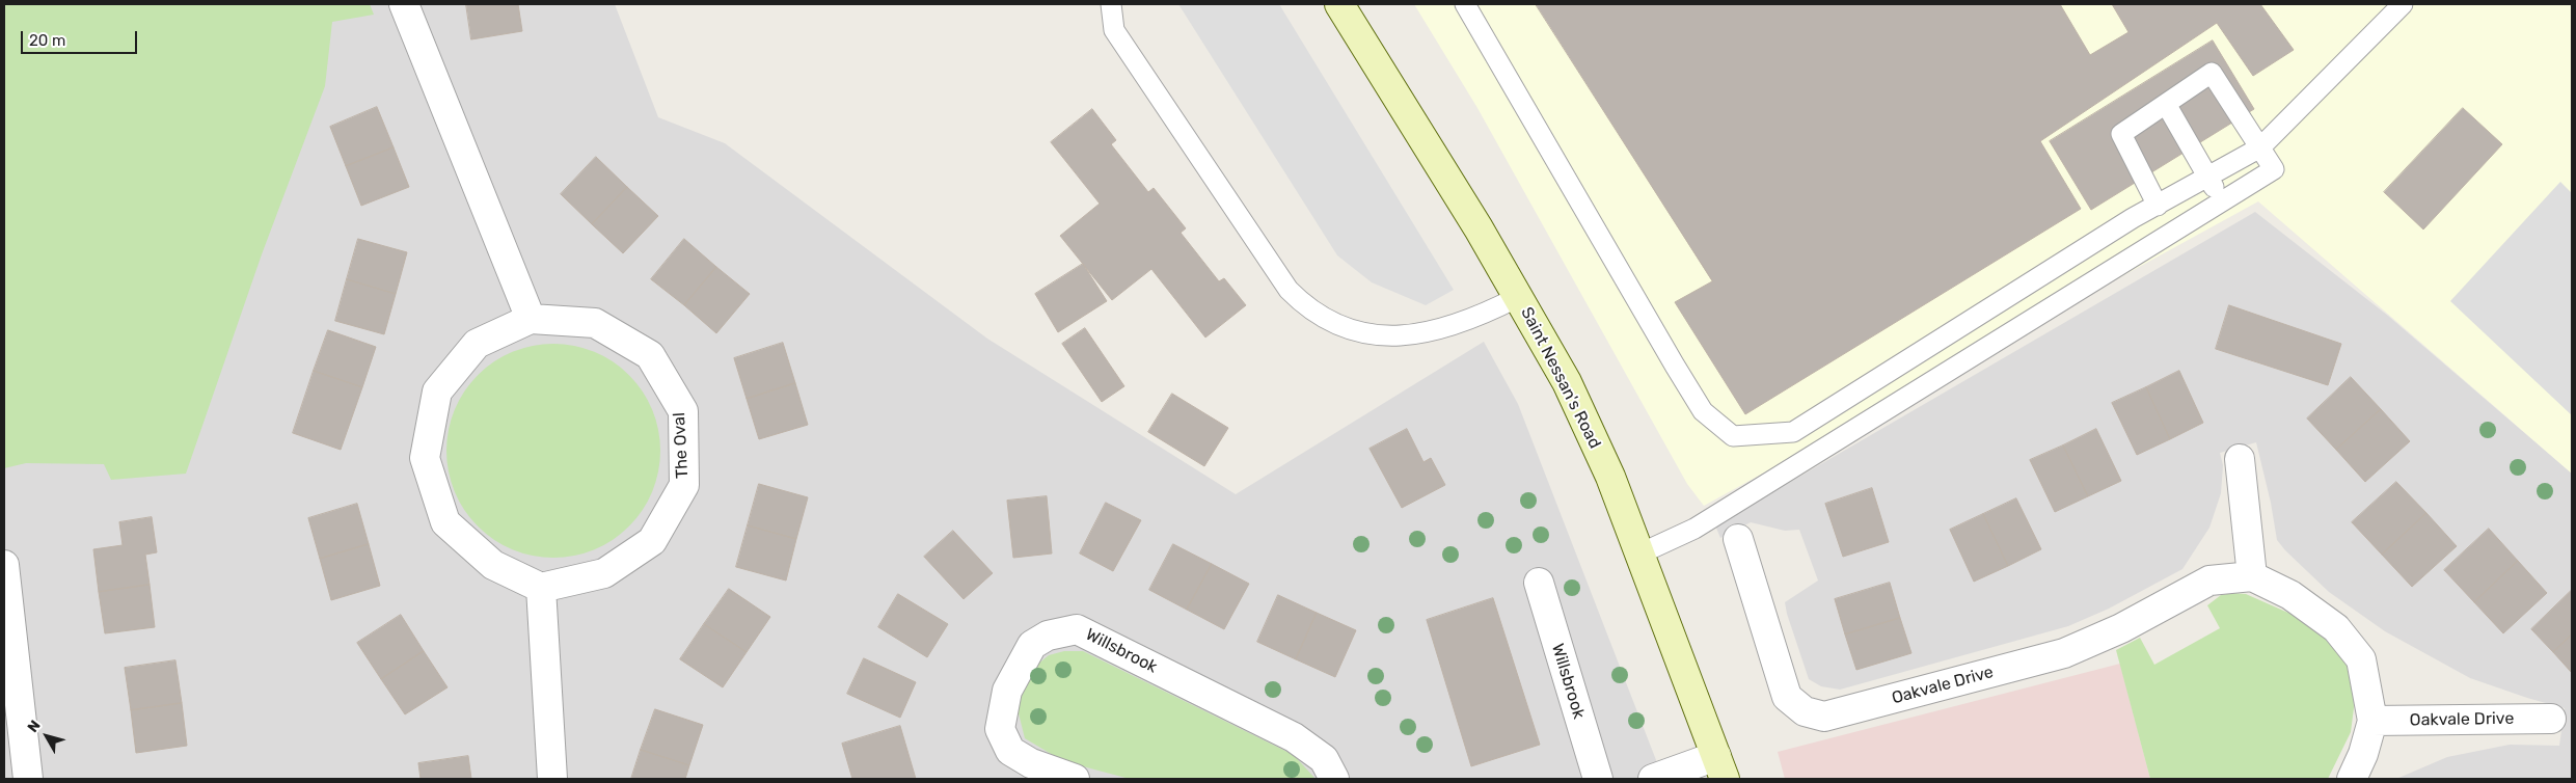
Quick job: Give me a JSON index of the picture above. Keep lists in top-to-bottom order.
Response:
{
  "streets": {
    "main road": ["Saint Nessan's Road"],
    "street": ["The Oval", "Willsbrook", "Oakvale Drive"]
  },
  "scale_bar": "20 m",
  "north": "top left"
}
